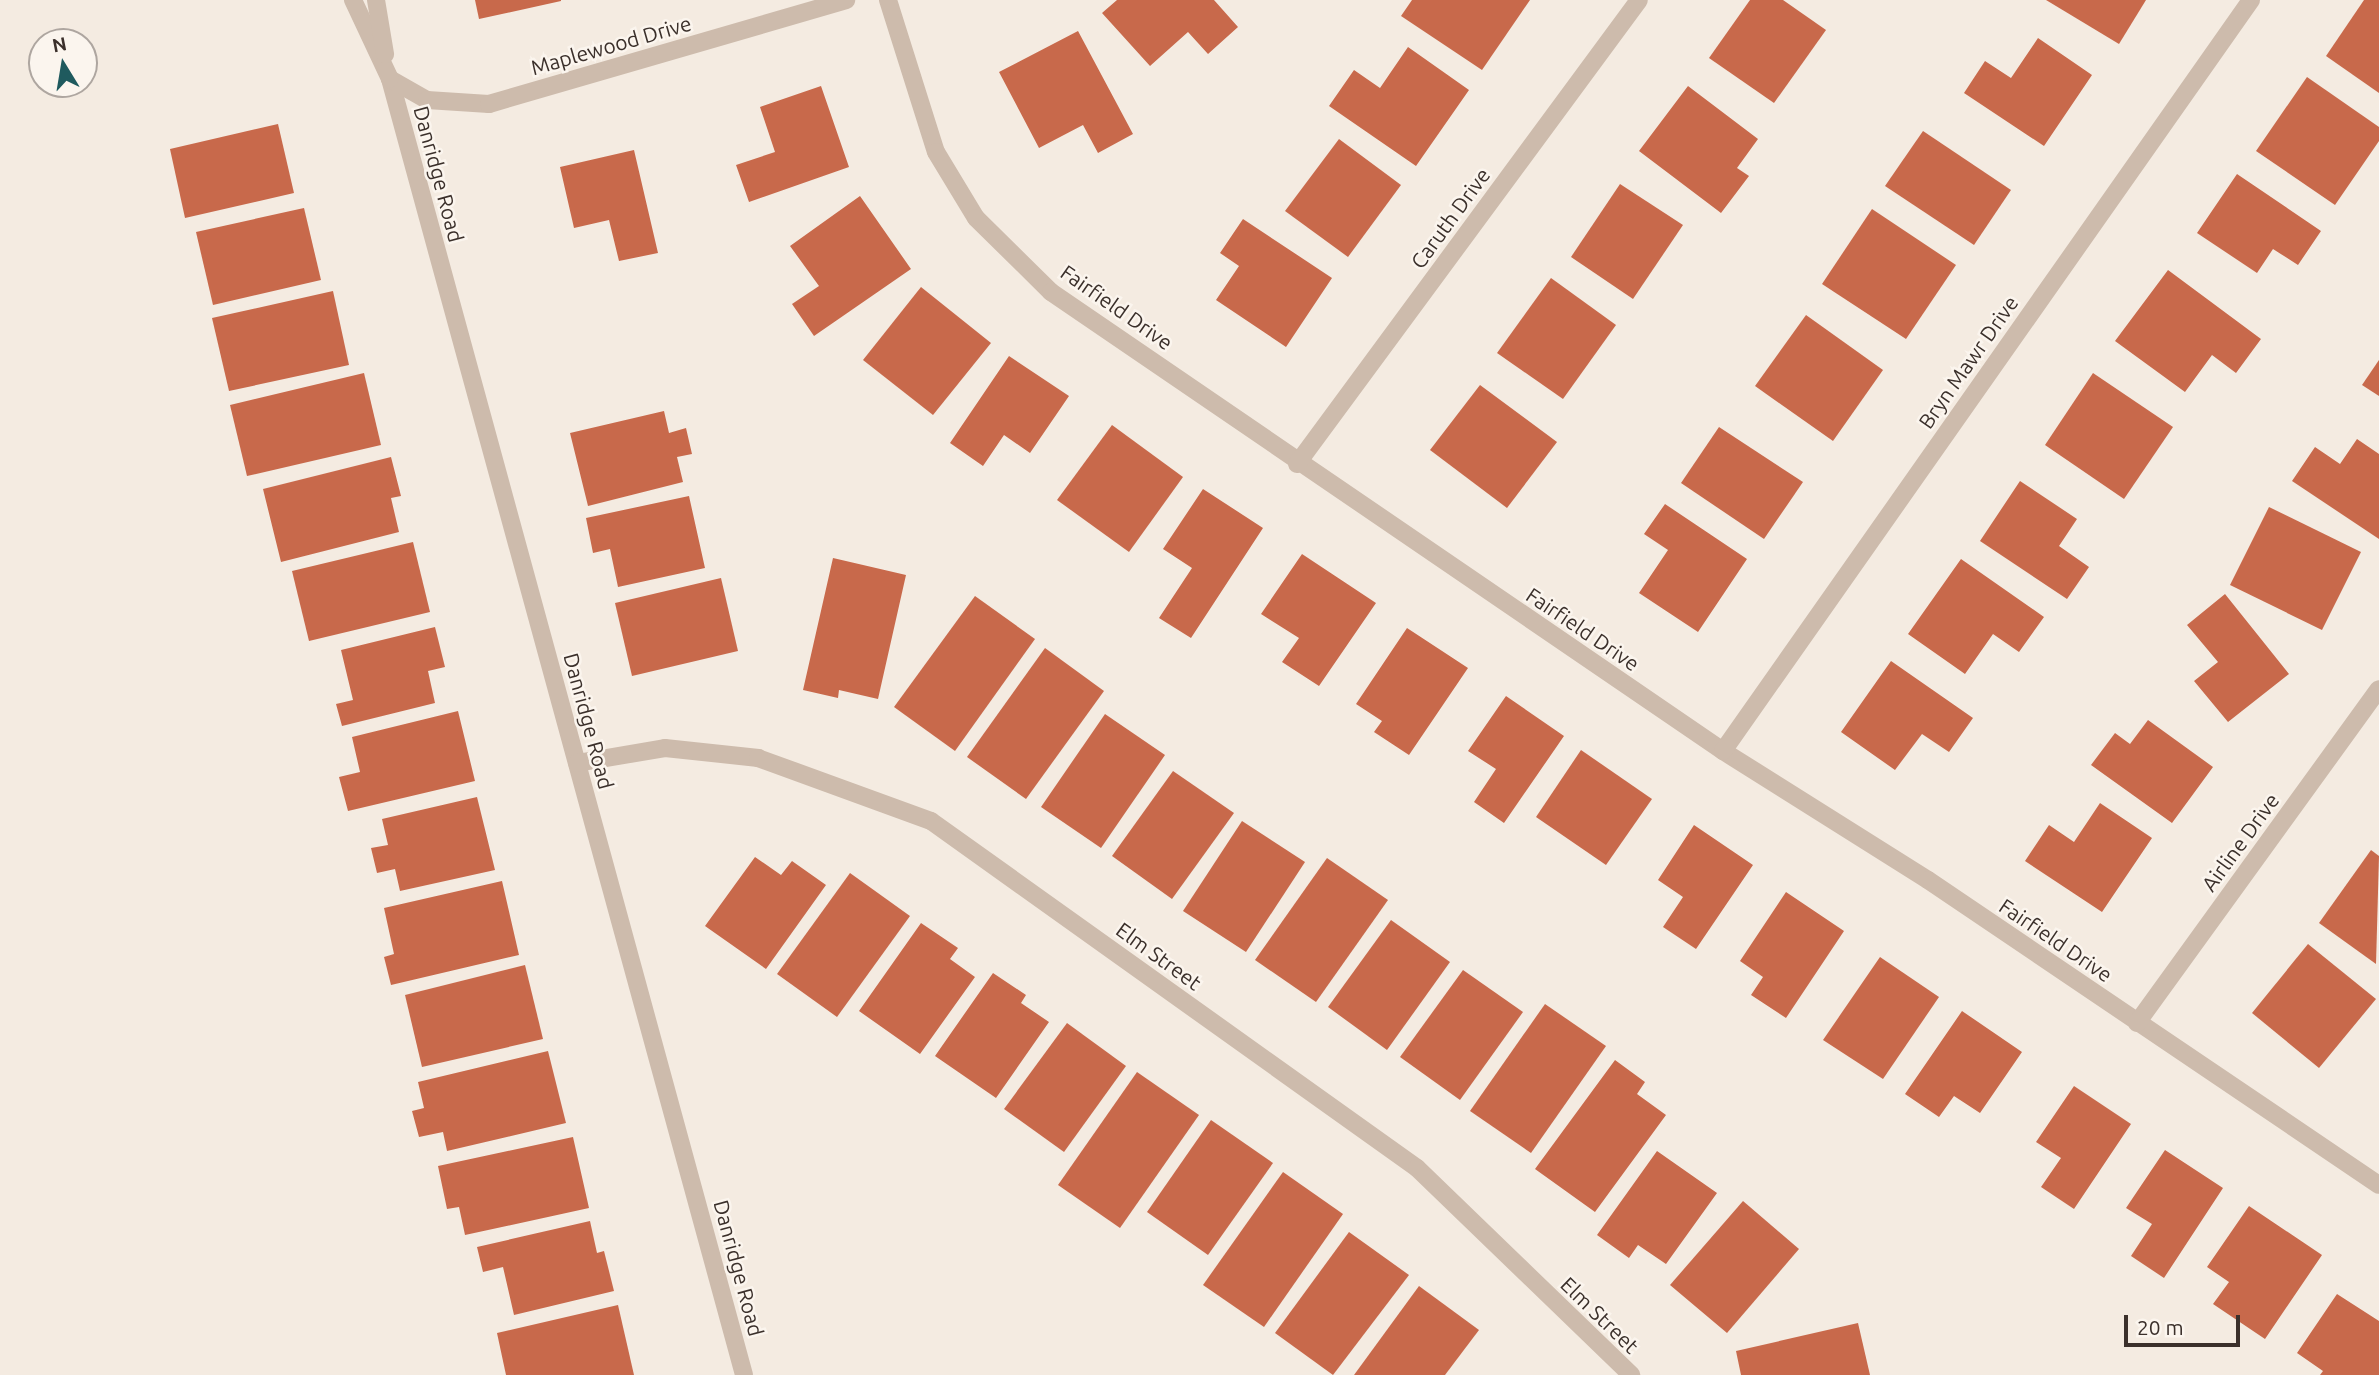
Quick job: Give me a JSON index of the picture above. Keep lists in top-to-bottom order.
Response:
{
  "streets": {
    "street": [
      "Maplewood Drive",
      "Danridge Road",
      "Caruth Drive",
      "Fairfield Drive",
      "Bryn Mawr Drive",
      "Airline Drive",
      "Elm Street"
    ]
  },
  "crossings": [
    ["Maplewood Drive", "Danridge Road"],
    ["Danridge Road", "Elm Street"],
    ["Caruth Drive", "Fairfield Drive"],
    ["Fairfield Drive", "Bryn Mawr Drive"],
    ["Fairfield Drive", "Airline Drive"]
  ],
  "scale_bar": "20 m",
  "north": "top"
}
